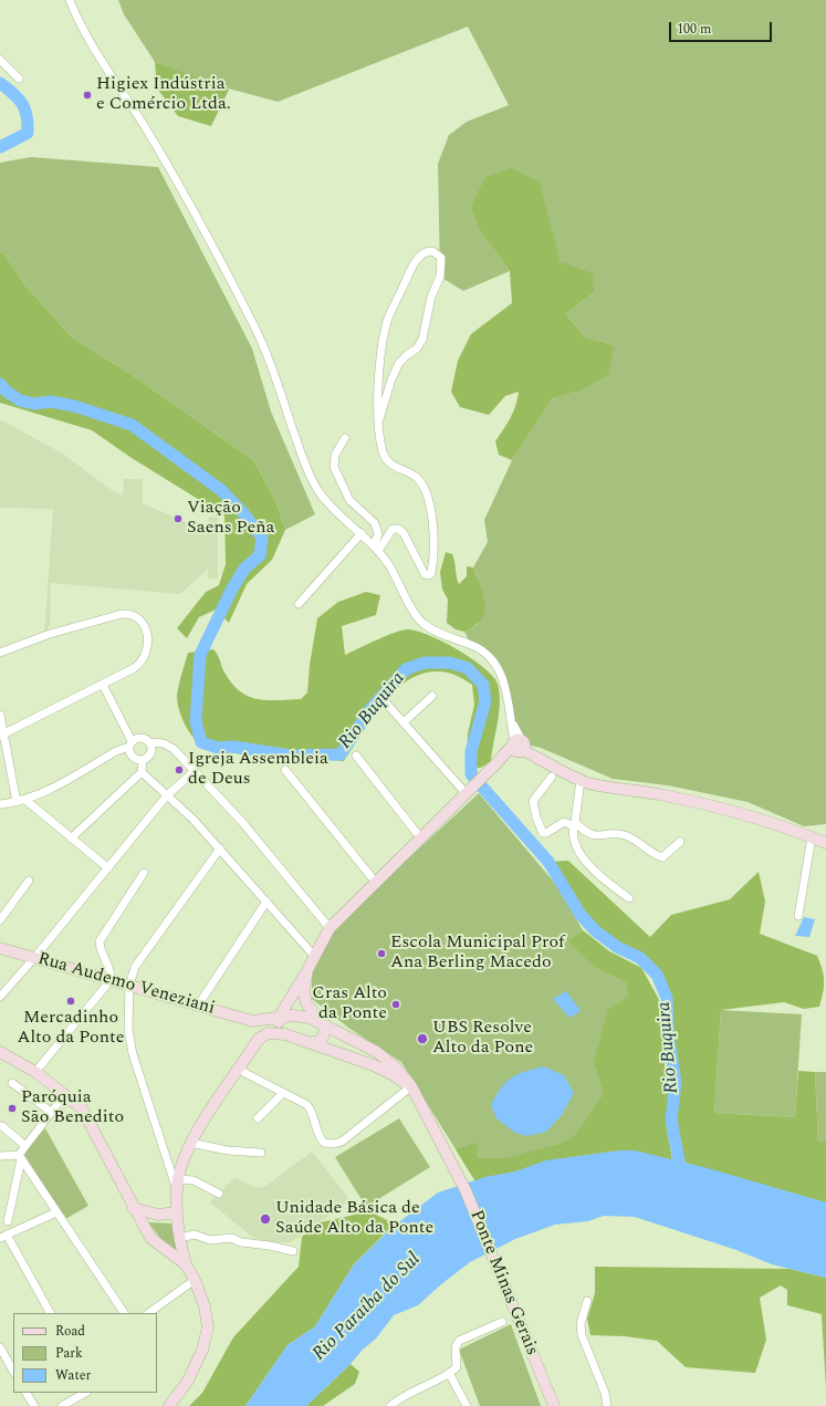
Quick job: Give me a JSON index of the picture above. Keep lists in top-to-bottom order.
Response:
{
  "streets": {
    "main road": ["Rua Audemo Veneziani", "Ponte Minas Gerais"]
  },
  "crossings": [
    ["Rua Audemo Veneziani", "Ponte Minas Gerais"]
  ],
  "water": ["Rio Buquira", "Rio Paraíba do Sul"],
  "places": [
    "Higiex Indústria e Comércio Ltda.",
    "Viação Saens Peña",
    "Igreja Assembleia de Deus",
    "Escola Municipal Prof Ana Berling Macedo",
    "Mercadinho Alto da Ponte",
    "Cras Alto da Ponte",
    "UBS Resolve Alto da Pone",
    "Paróquia São Benedito",
    "Unidade Básica de Saúde Alto da Ponte"
  ],
  "legend": ["Road", "Park", "Water"],
  "scale_bar": "100 m"
}
